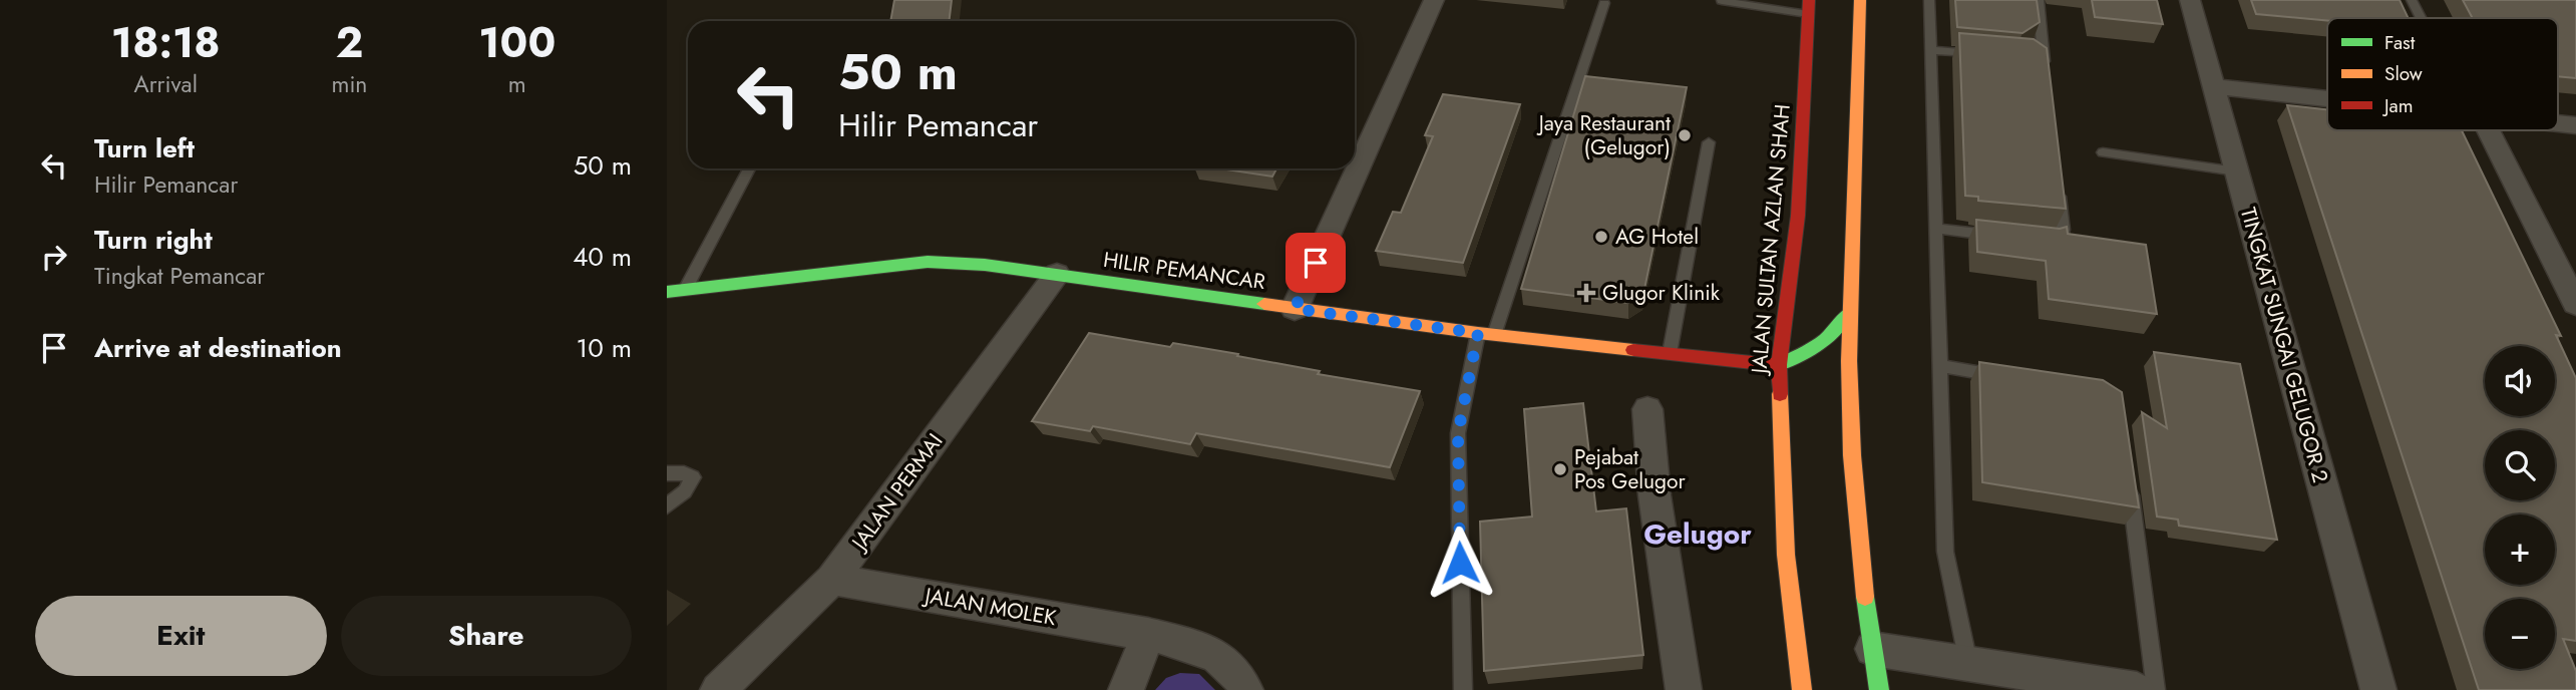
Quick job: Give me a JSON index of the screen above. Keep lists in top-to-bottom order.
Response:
{
  "streets": {
    "main road": ["JALAN SULTAN AZLAN SHAH", "HILIR PEMANCAR"],
    "street": ["TINGKAT SUNGAI GELUGOR 2", "JALAN PERMAI", "JALAN MOLEK"]
  },
  "crossings": [
    ["JALAN SULTAN AZLAN SHAH", "HILIR PEMANCAR"],
    ["HILIR PEMANCAR", "JALAN PERMAI"],
    ["JALAN PERMAI", "JALAN MOLEK"]
  ],
  "districts": ["Gelugor"],
  "places": {
    "other": ["Jaya Restaurant (Gelugor)", "AG Hotel", "Pejabat Pos Gelugor"],
    "health": ["Glugor Klinik"]
  },
  "legend": ["Fast", "Slow", "Jam"],
  "page": {
    "eta": [
      "18:18",
      "Arrival",
      "2",
      "min",
      "100",
      "m"
    ],
    "turn": ["50 m", "Hilir Pemancar"],
    "list": [
      {
        "name": "Turn left",
        "note": "Hilir Pemancar",
        "value": "50 m"
      },
      {
        "name": "Turn right",
        "note": "Tingkat Pemancar",
        "value": "40 m"
      },
      {
        "name": "Arrive at destination",
        "value": "10 m"
      }
    ],
    "map_buttons": ["+", "−"],
    "buttons": ["Exit", "Share"]
  }
}
